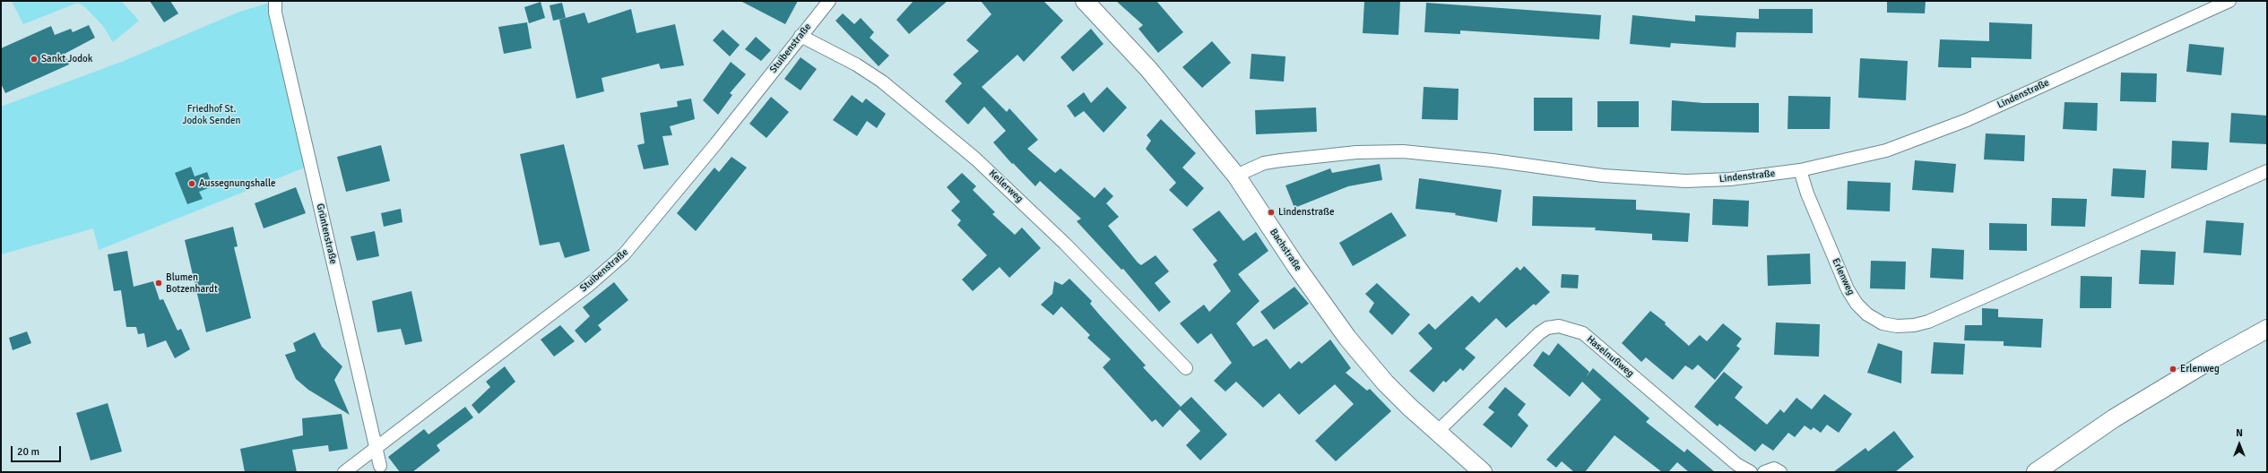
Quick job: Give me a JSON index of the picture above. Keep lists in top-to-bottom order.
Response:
{
  "streets": {
    "street": [
      "Stuibenstraße",
      "Lindenstraße",
      "Kellerweg",
      "Grüntenstraße",
      "Bachstraße",
      "Erlenweg",
      "Haselnußweg"
    ]
  },
  "crossings": [
    ["Stuibenstraße", "Kellerweg"],
    ["Stuibenstraße", "Grüntenstraße"],
    ["Lindenstraße", "Bachstraße"],
    ["Lindenstraße", "Erlenweg"],
    ["Bachstraße", "Haselnußweg"]
  ],
  "parks": ["Friedhof St. Jodok Senden"],
  "places": [
    "Sankt Jodok",
    "Aussegnungshalle",
    "Lindenstraße",
    "Blumen Botzenhardt",
    "Erlenweg"
  ],
  "scale_bar": "20 m",
  "north": "top"
}
